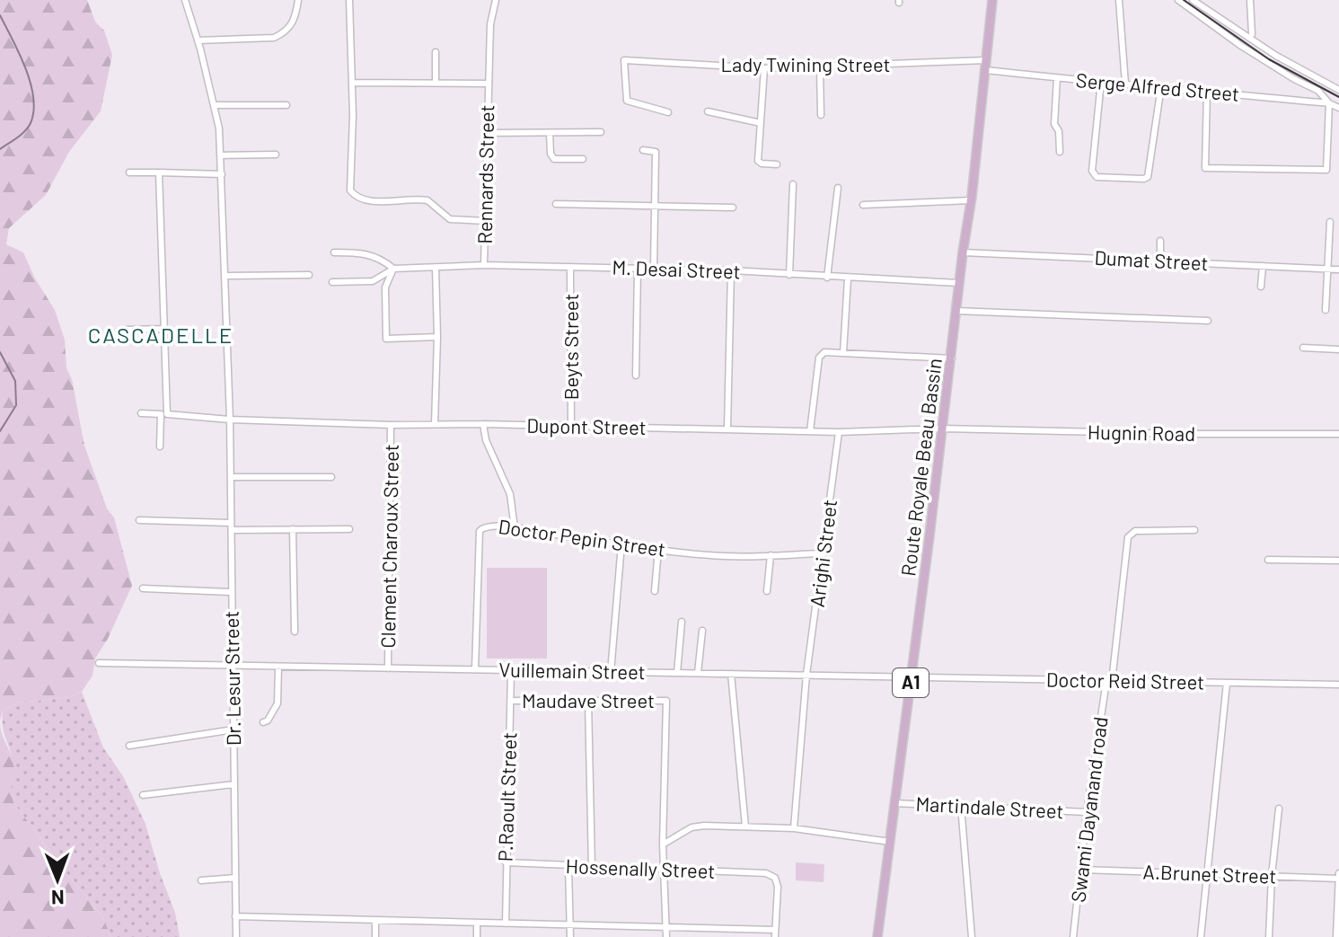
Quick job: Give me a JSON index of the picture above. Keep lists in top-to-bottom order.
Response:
{
  "streets": {
    "main road": ["Route Royale Beau Bassin", "A1"],
    "street": [
      "Lady Twining Street",
      "Serge Alfred Street",
      "Rennards Street",
      "Dumat Street",
      "M. Desai Street",
      "Beyts Street",
      "Dupont Street",
      "Hugnin Road",
      "Doctor Pepin Street",
      "Clement Charoux Street",
      "Arighi Street",
      "Vuillemain Street",
      "Dr. Lesur Street",
      "Doctor Reid Street",
      "Maudave Street",
      "P.Raoult Street",
      "Martindale Street",
      "Swami Dayanand road",
      "Hossenally Street",
      "A.Brunet Street"
    ]
  },
  "crossings": [
    ["Lady Twining Street", "Serge Alfred Street"],
    ["Lady Twining Street", "Route Royale Beau Bassin"],
    ["Serge Alfred Street", "Route Royale Beau Bassin"],
    ["Rennards Street", "M. Desai Street"],
    ["Dumat Street", "Route Royale Beau Bassin"],
    ["M. Desai Street", "Beyts Street"],
    ["M. Desai Street", "Route Royale Beau Bassin"],
    ["Beyts Street", "Dupont Street"],
    ["Dupont Street", "Hugnin Road"],
    ["Dupont Street", "Route Royale Beau Bassin"],
    ["Dupont Street", "Clement Charoux Street"],
    ["Dupont Street", "Arighi Street"],
    ["Dupont Street", "Dr. Lesur Street"],
    ["Hugnin Road", "Route Royale Beau Bassin"],
    ["Route Royale Beau Bassin", "Vuillemain Street"],
    ["Route Royale Beau Bassin", "Doctor Reid Street"],
    ["Route Royale Beau Bassin", "Martindale Street"],
    ["Doctor Pepin Street", "Arighi Street"],
    ["Doctor Pepin Street", "Vuillemain Street"],
    ["Clement Charoux Street", "Vuillemain Street"],
    ["Arighi Street", "Vuillemain Street"],
    ["Vuillemain Street", "Dr. Lesur Street"],
    ["Vuillemain Street", "Doctor Reid Street"],
    ["Vuillemain Street", "P.Raoult Street"],
    ["Doctor Reid Street", "Swami Dayanand road"],
    ["Maudave Street", "P.Raoult Street"],
    ["P.Raoult Street", "Hossenally Street"],
    ["Martindale Street", "Swami Dayanand road"],
    ["Swami Dayanand road", "A.Brunet Street"]
  ],
  "districts": ["CASCADELLE"],
  "north": "bottom"
}
